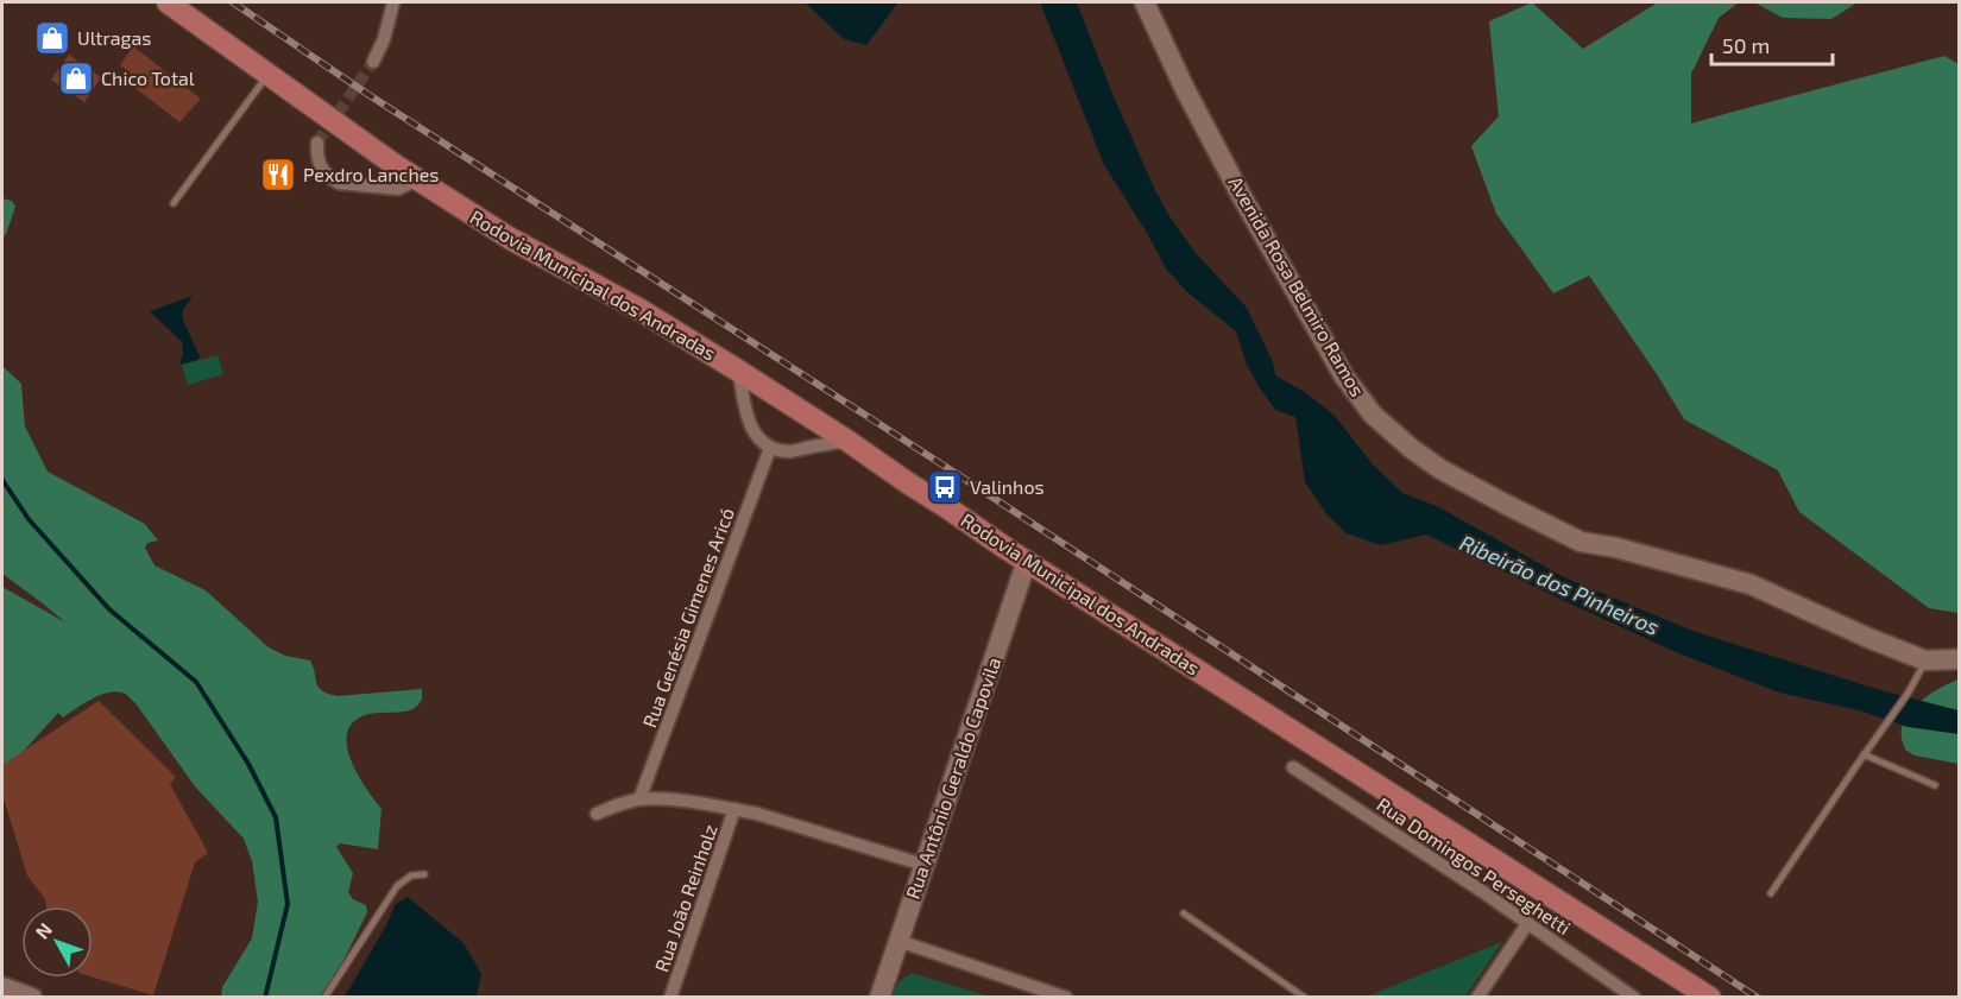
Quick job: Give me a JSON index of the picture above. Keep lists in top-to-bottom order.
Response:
{
  "streets": {
    "main road": ["Rodovia Municipal dos Andradas", "Avenida Rosa Belmiro Ramos", "Rua Antônio Geraldo Capovila"],
    "street": ["Rua Genésia Gimenes Aricó", "Rua Domingos Perseghetti", "Rua João Reinholz"]
  },
  "crossings": [
    ["Rodovia Municipal dos Andradas", "Rua Antônio Geraldo Capovila"]
  ],
  "water": ["Ribeirão dos Pinheiros"],
  "places": {
    "shop": ["Ultragas", "Chico Total"],
    "restaurant": ["Pexdro Lanches"],
    "bus stop": ["Valinhos"]
  },
  "scale_bar": "50 m",
  "north": "top left"
}
